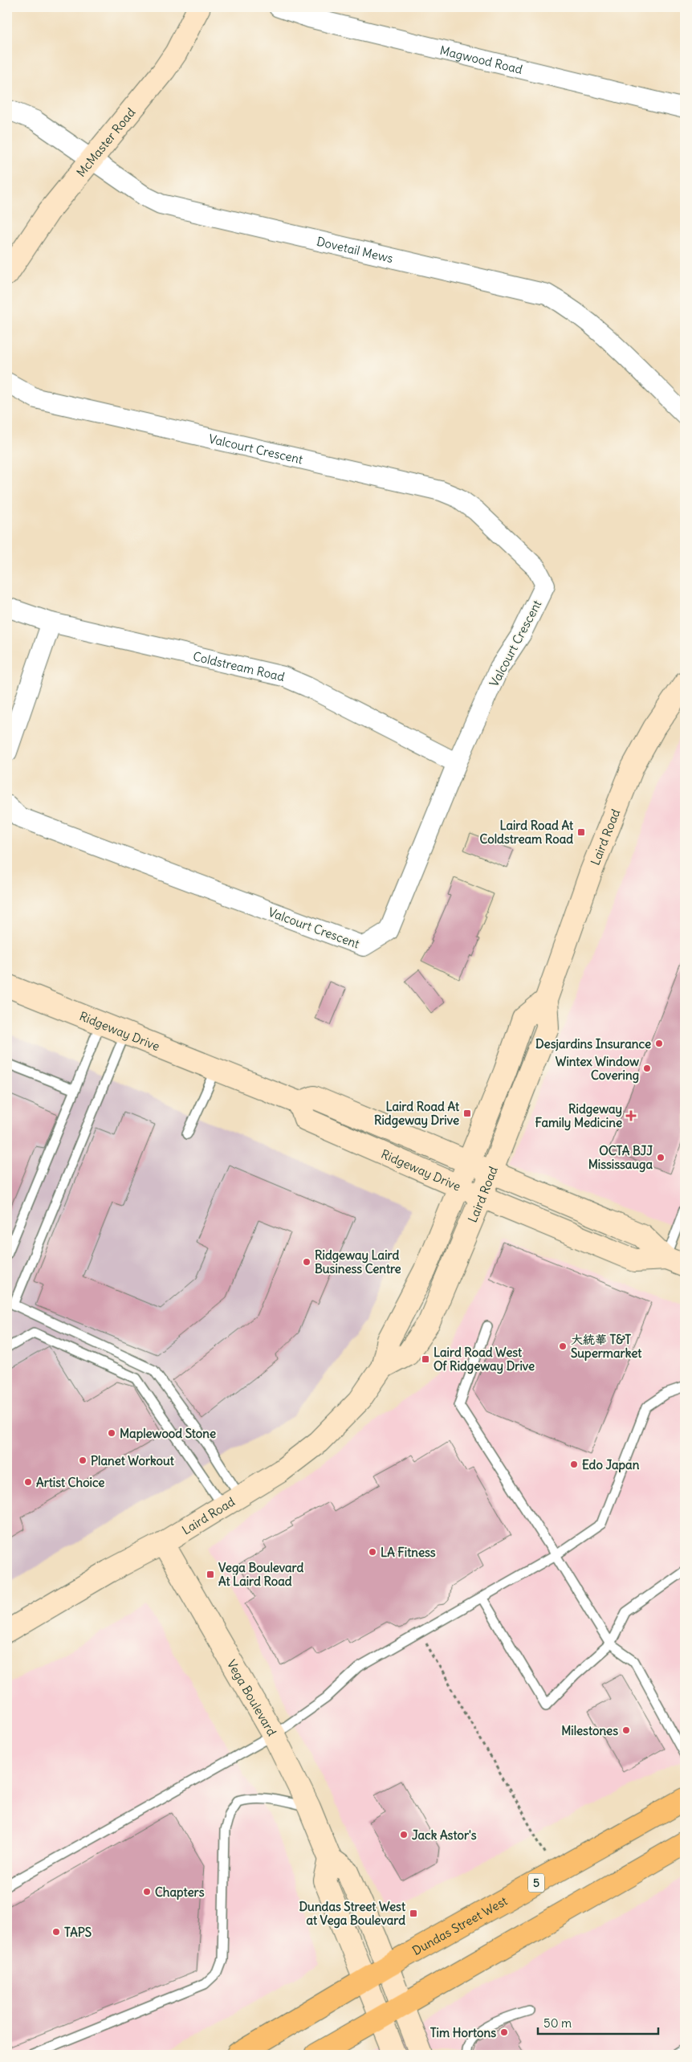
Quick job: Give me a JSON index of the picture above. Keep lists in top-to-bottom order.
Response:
{
  "streets": {
    "main road": ["5", "Dundas Street West"],
    "street": [
      "Magwood Road",
      "McMaster Road",
      "Dovetail Mews",
      "Valcourt Crescent",
      "Coldstream Road",
      "Laird Road",
      "Ridgeway Drive",
      "Vega Boulevard"
    ]
  },
  "crossings": [
    ["McMaster Road", "Dovetail Mews"],
    ["Valcourt Crescent", "Coldstream Road"],
    ["Laird Road", "Ridgeway Drive"],
    ["Laird Road", "Vega Boulevard"]
  ],
  "places": {
    "transit": [
      "Laird Road At Coldstream Road",
      "Laird Road At Ridgeway Drive",
      "Laird Road West Of Ridgeway Drive",
      "Vega Boulevard At Laird Road",
      "Dundas Street West at Vega Boulevard"
    ],
    "other": [
      "Desjardins Insurance",
      "Wintex Window Covering",
      "OCTA BJJ Mississauga",
      "Ridgeway Laird Business Centre",
      "大統華 T&T Supermarket",
      "Maplewood Stone",
      "Planet Workout",
      "Edo Japan",
      "Artist Choice",
      "LA Fitness",
      "Milestones",
      "Jack Astor's",
      "Chapters",
      "TAPS",
      "Tim Hortons"
    ],
    "health": ["Ridgeway Family Medicine"]
  },
  "scale_bar": "50 m"
}
